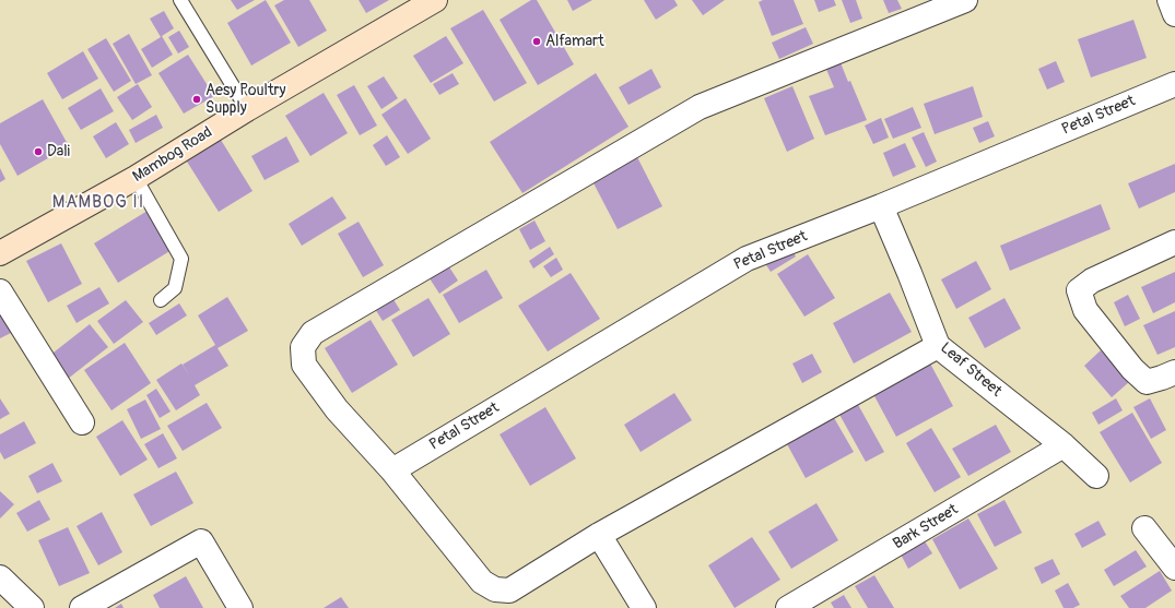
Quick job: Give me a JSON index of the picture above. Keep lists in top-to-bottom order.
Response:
{
  "streets": {
    "main road": ["Mambog Road"],
    "street": ["Petal Street", "Leaf Street", "Bark Street"]
  },
  "crossings": [
    ["Petal Street", "Leaf Street"],
    ["Leaf Street", "Bark Street"]
  ],
  "districts": ["MAMBOG II"],
  "places": ["Alfamart", "Aesy Poultry Supply", "Dali"]
}
